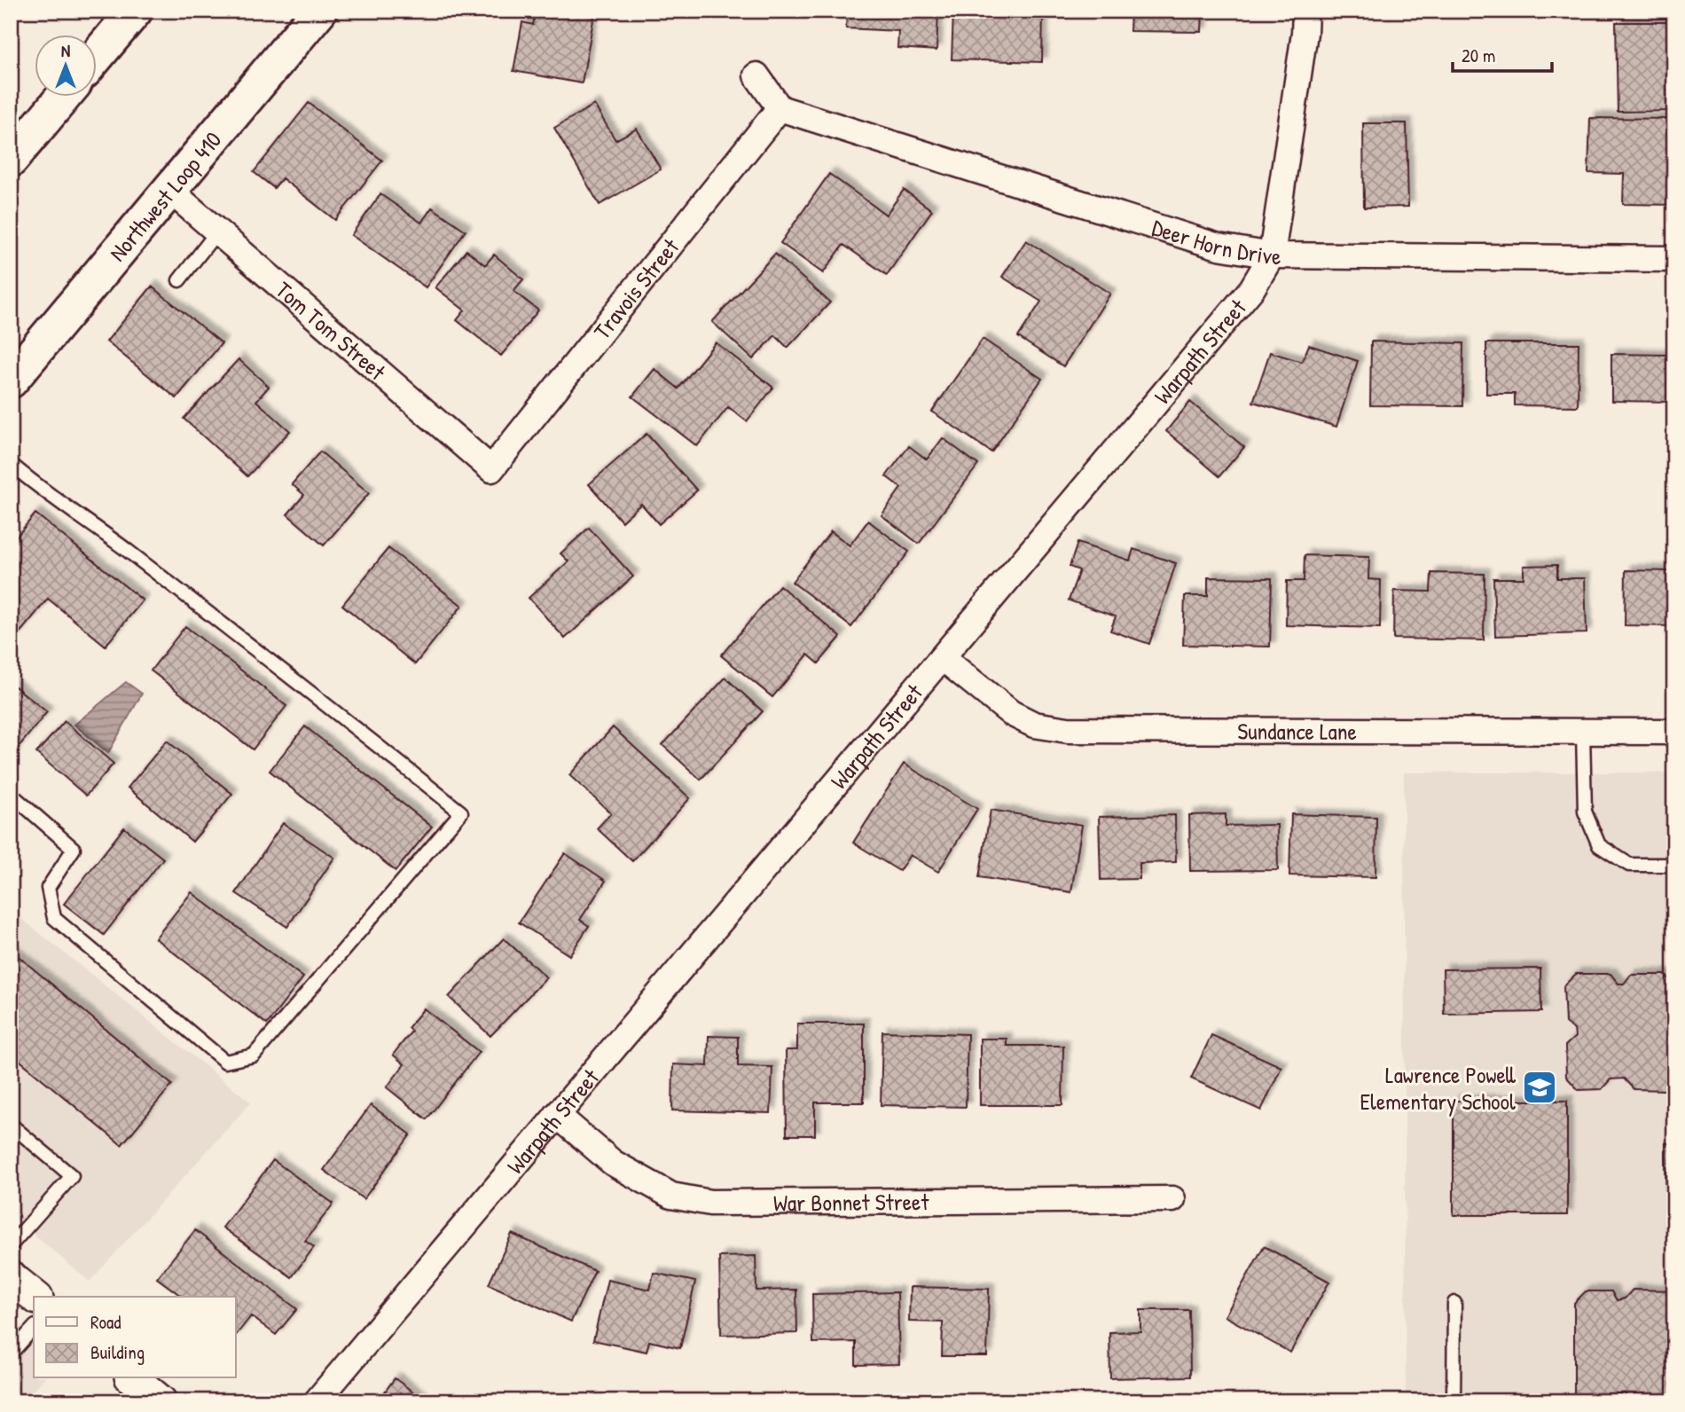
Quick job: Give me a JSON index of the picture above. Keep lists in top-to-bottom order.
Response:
{
  "streets": {
    "main road": ["Northwest Loop 410"],
    "street": [
      "Deer Horn Drive",
      "Travois Street",
      "Tom Tom Street",
      "Warpath Street",
      "Sundance Lane",
      "War Bonnet Street"
    ]
  },
  "crossings": [
    ["Northwest Loop 410", "Tom Tom Street"],
    ["Deer Horn Drive", "Travois Street"],
    ["Deer Horn Drive", "Warpath Street"],
    ["Travois Street", "Tom Tom Street"],
    ["Warpath Street", "Sundance Lane"],
    ["Warpath Street", "War Bonnet Street"]
  ],
  "places": {
    "school or university": ["Lawrence Powell Elementary School"]
  },
  "legend": ["Road", "Building"],
  "scale_bar": "20 m",
  "north": "top"
}
